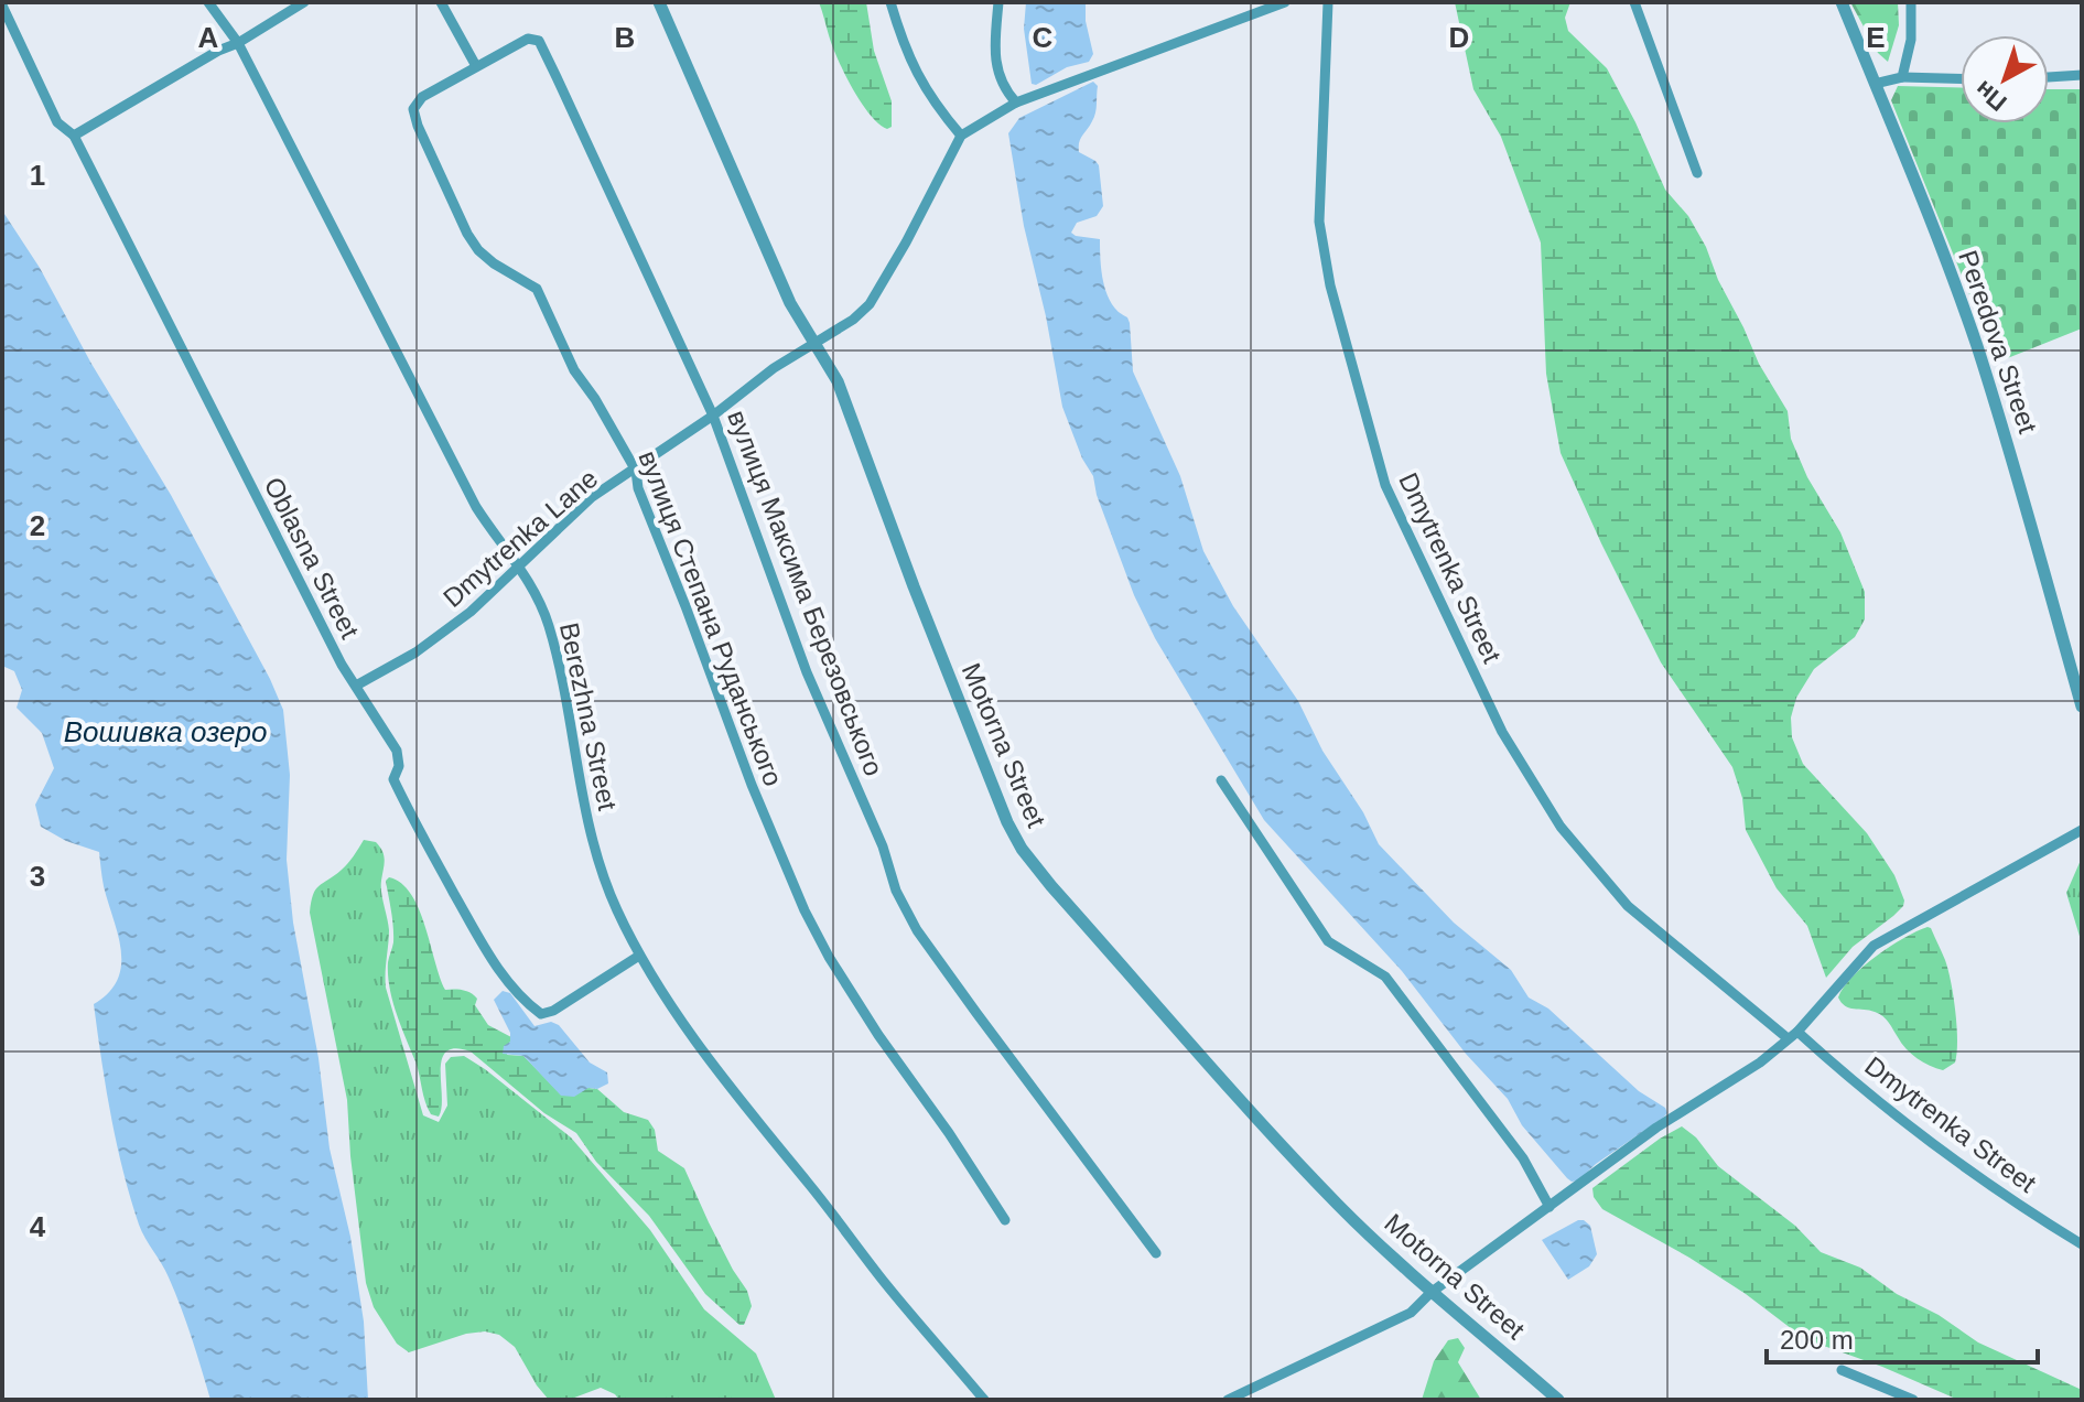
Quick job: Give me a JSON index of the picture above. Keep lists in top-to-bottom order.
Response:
{
  "streets": {
    "street": [
      "Peredova Street",
      "Dmytrenka Lane",
      "Oblasna Street",
      "Dmytrenka Street",
      "вулиця Максима Березовського",
      "вулиця Степана Руданського",
      "Berezhna Street",
      "Motorna Street"
    ]
  },
  "crossings": [
    ["Dmytrenka Lane", "Oblasna Street"],
    ["Dmytrenka Lane", "вулиця Максима Березовського"],
    ["Dmytrenka Lane", "вулиця Степана Руданського"],
    ["Dmytrenka Lane", "Berezhna Street"],
    ["Dmytrenka Lane", "Motorna Street"],
    ["Oblasna Street", "Berezhna Street"],
    ["вулиця Максима Березовського", "вулиця Степана Руданського"]
  ],
  "water": ["Вошивка озеро"],
  "scale_bar": "200 m",
  "north": "bottom left",
  "grid": {
    "columns": [
      "A",
      "B",
      "C",
      "D",
      "E"
    ],
    "rows": [
      "1",
      "2",
      "3",
      "4"
    ]
  }
}
